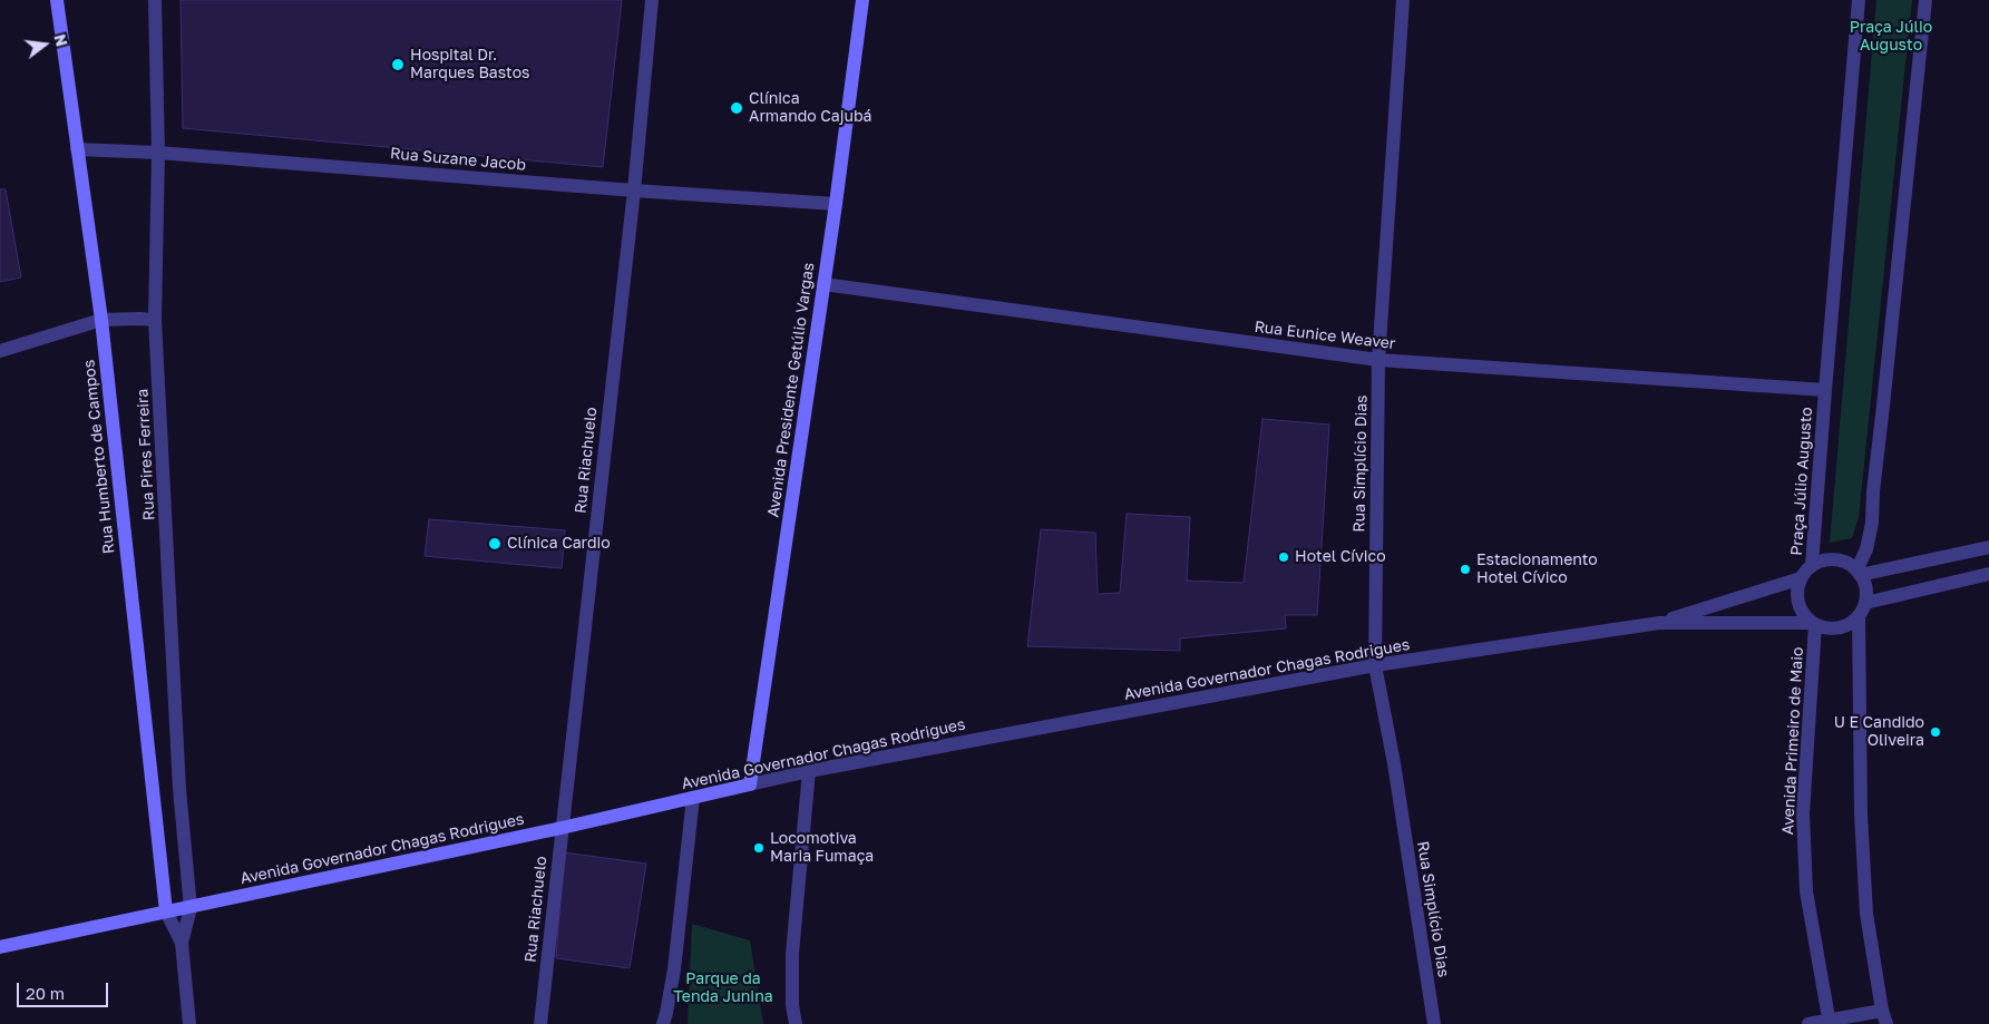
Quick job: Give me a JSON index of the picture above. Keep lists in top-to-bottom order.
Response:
{
  "streets": {
    "main road": ["Avenida Presidente Getúlio Vargas", "Rua Humberto de Campos", "Avenida Governador Chagas Rodrigues"],
    "street": [
      "Rua Suzane Jacob",
      "Rua Eunice Weaver",
      "Rua Pires Ferreira",
      "Rua Riachuelo",
      "Rua Simplício Dias",
      "Praça Júlio Augusto",
      "Avenida Primeiro de Maio"
    ]
  },
  "crossings": [
    ["Rua Suzane Jacob", "Avenida Presidente Getúlio Vargas"],
    ["Rua Suzane Jacob", "Rua Pires Ferreira"],
    ["Rua Suzane Jacob", "Rua Humberto de Campos"],
    ["Rua Suzane Jacob", "Rua Riachuelo"],
    ["Rua Eunice Weaver", "Avenida Presidente Getúlio Vargas"],
    ["Rua Eunice Weaver", "Rua Simplício Dias"],
    ["Rua Eunice Weaver", "Praça Júlio Augusto"],
    ["Avenida Presidente Getúlio Vargas", "Avenida Governador Chagas Rodrigues"],
    ["Rua Pires Ferreira", "Avenida Governador Chagas Rodrigues"],
    ["Rua Humberto de Campos", "Avenida Governador Chagas Rodrigues"],
    ["Rua Riachuelo", "Avenida Governador Chagas Rodrigues"],
    ["Rua Simplício Dias", "Avenida Governador Chagas Rodrigues"],
    ["Praça Júlio Augusto", "Avenida Governador Chagas Rodrigues"],
    ["Praça Júlio Augusto", "Avenida Primeiro de Maio"],
    ["Avenida Governador Chagas Rodrigues", "Avenida Primeiro de Maio"]
  ],
  "parks": ["Praça Júlio Augusto", "Parque da Tenda Junina"],
  "places": [
    "Hospital Dr. Marques Bastos",
    "Clínica Armando Cajubá",
    "Clínica Cardio",
    "Hotel Cívico",
    "Estacionamento Hotel Cívico",
    "U E Candido Oliveira",
    "Locomotiva Maria Fumaça"
  ],
  "scale_bar": "20 m",
  "north": "right"
}
